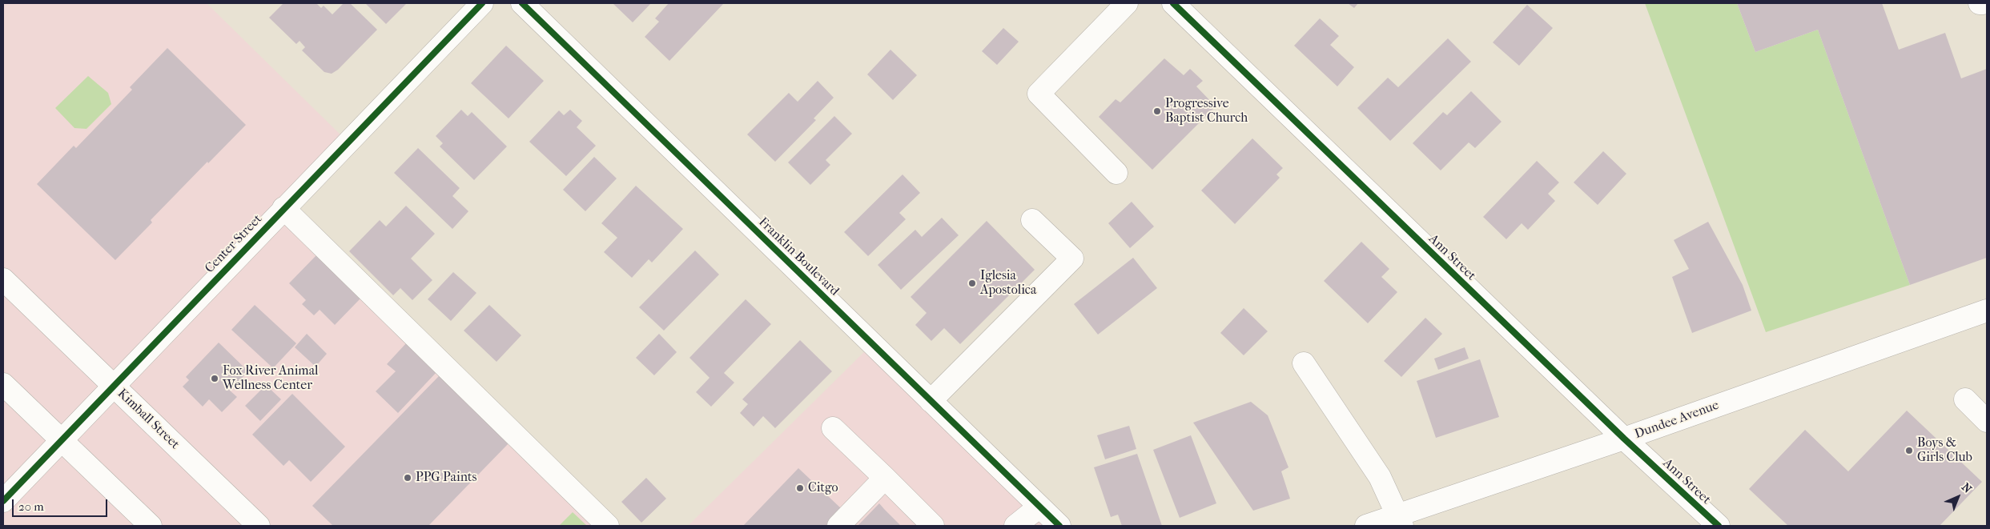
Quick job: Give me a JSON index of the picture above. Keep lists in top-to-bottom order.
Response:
{
  "streets": {
    "street": [
      "Center Street",
      "Franklin Boulevard",
      "Ann Street",
      "Kimball Street",
      "Dundee Avenue"
    ]
  },
  "crossings": [
    ["Center Street", "Kimball Street"],
    ["Ann Street", "Dundee Avenue"]
  ],
  "places": [
    "Progressive Baptist Church",
    "Iglesia Apostolica",
    "Fox River Animal Wellness Center",
    "Boys & Girls Club",
    "PPG Paints",
    "Citgo"
  ],
  "scale_bar": "20 m",
  "north": "top right"
}
